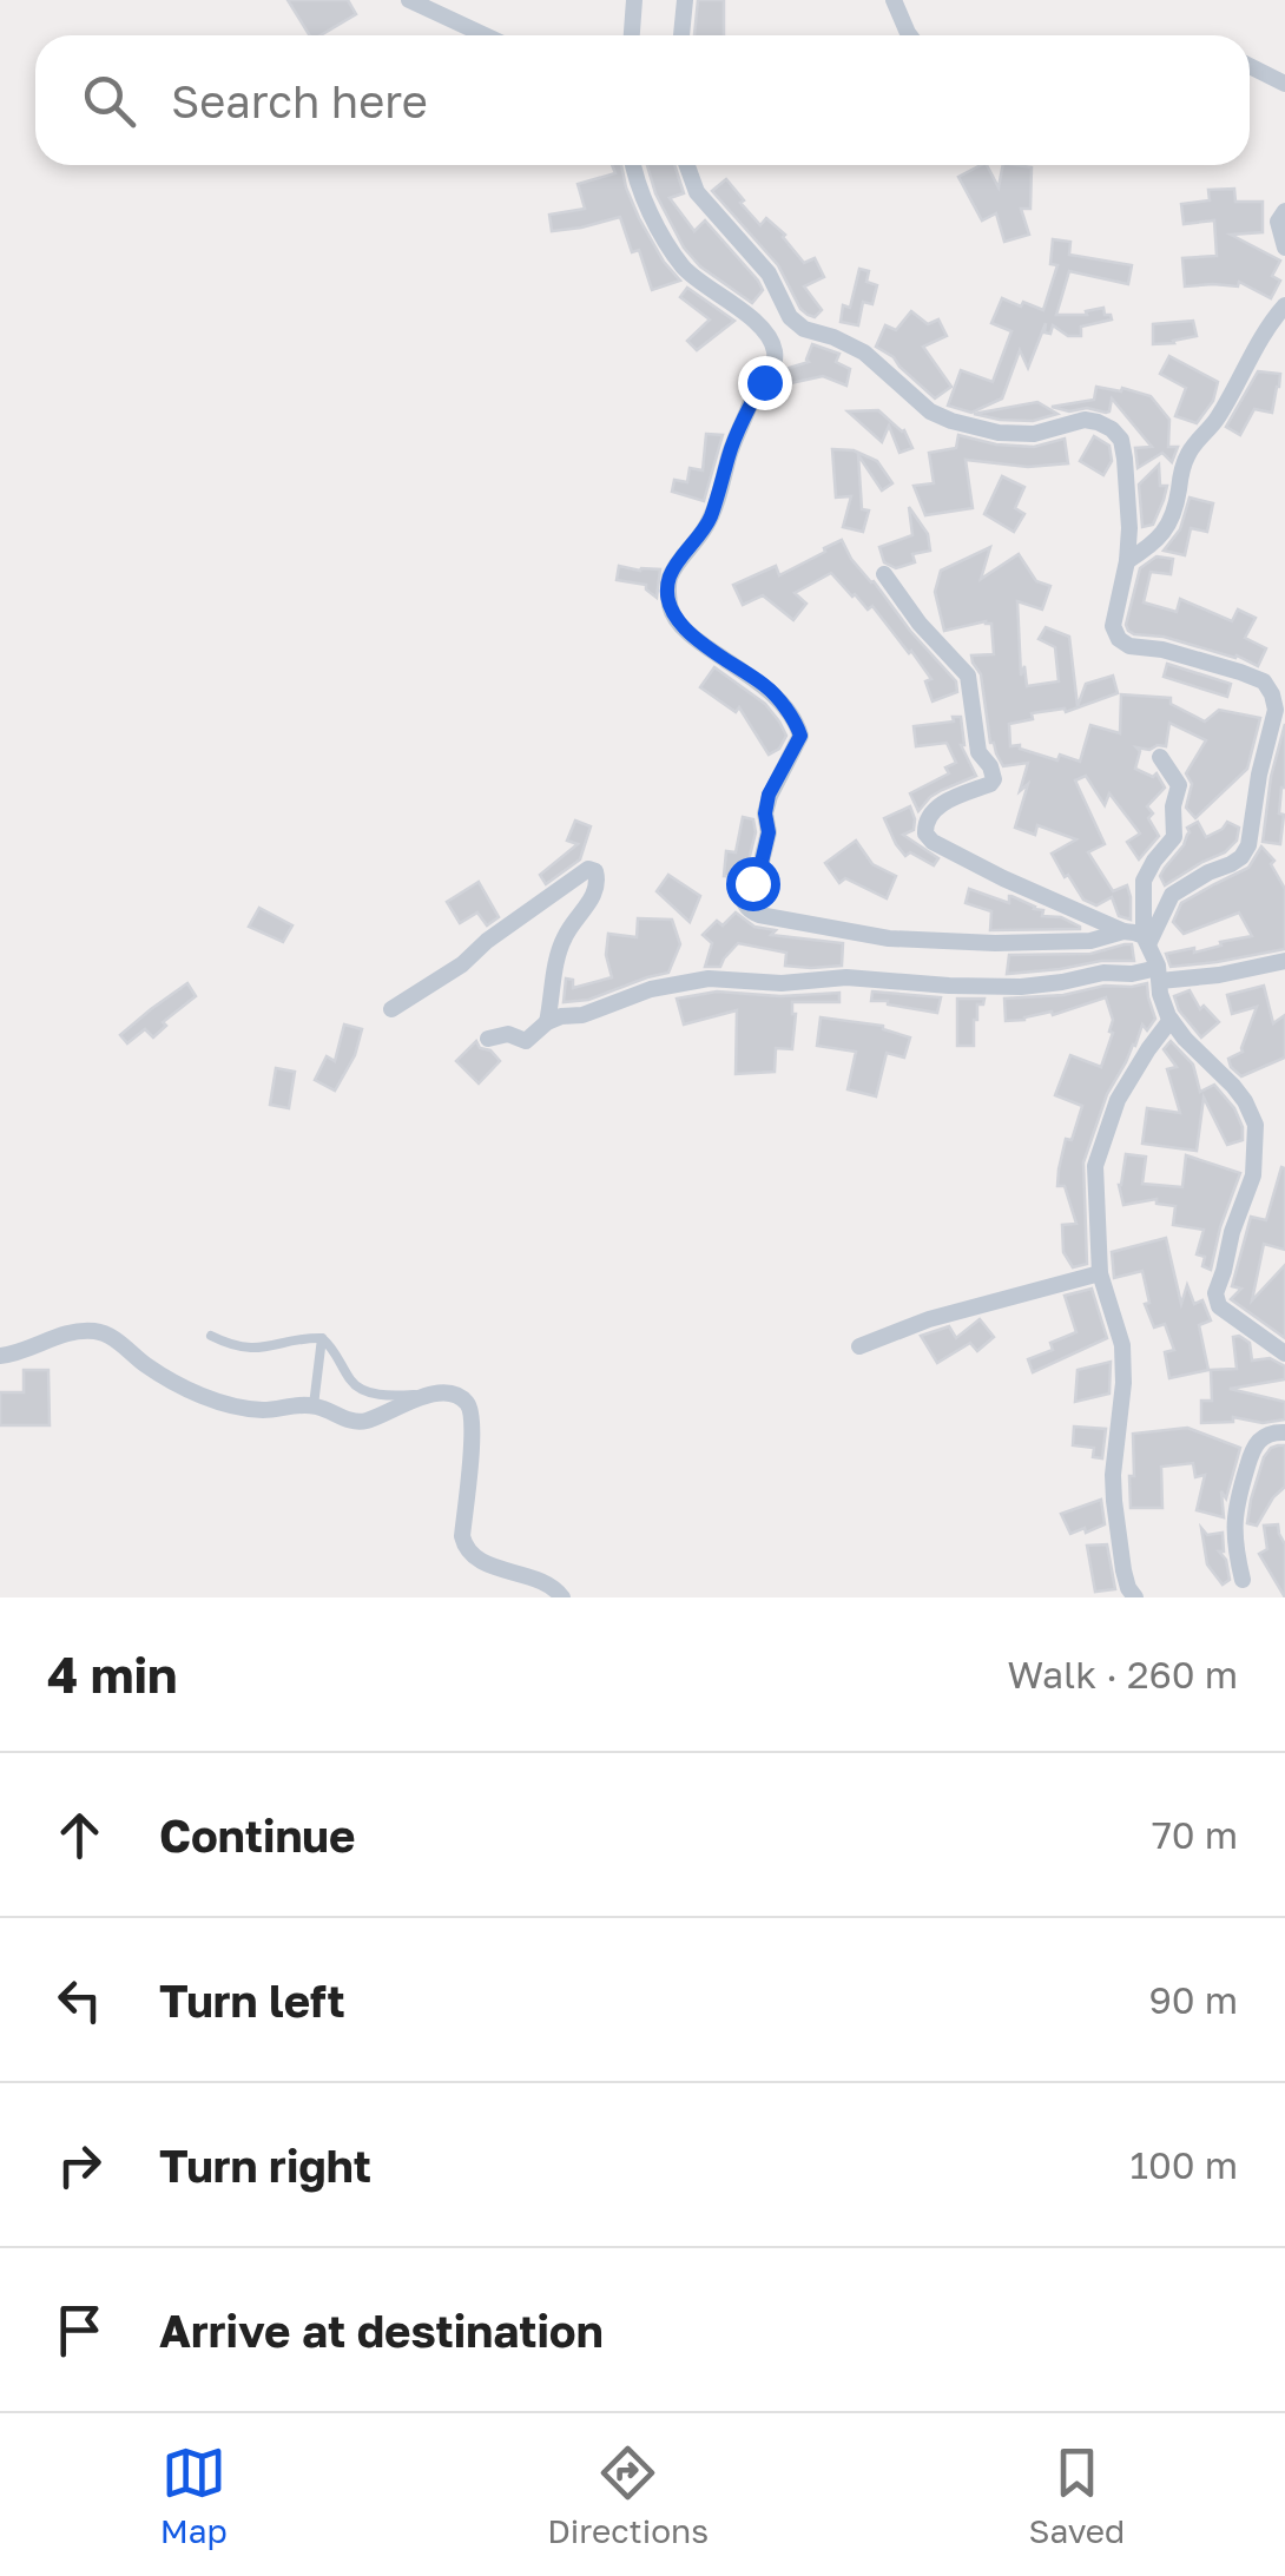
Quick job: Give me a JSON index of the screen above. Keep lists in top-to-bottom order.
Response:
{
  "page": {
    "search": "Search here",
    "heading": ["4 min", "Walk · 260 m"],
    "list": [
      ["Continue", "70 m"],
      ["Turn left", "90 m"],
      ["Turn right", "100 m"],
      "Arrive at destination"
    ],
    "nav": ["Map", "Directions", "Saved"]
  }
}
